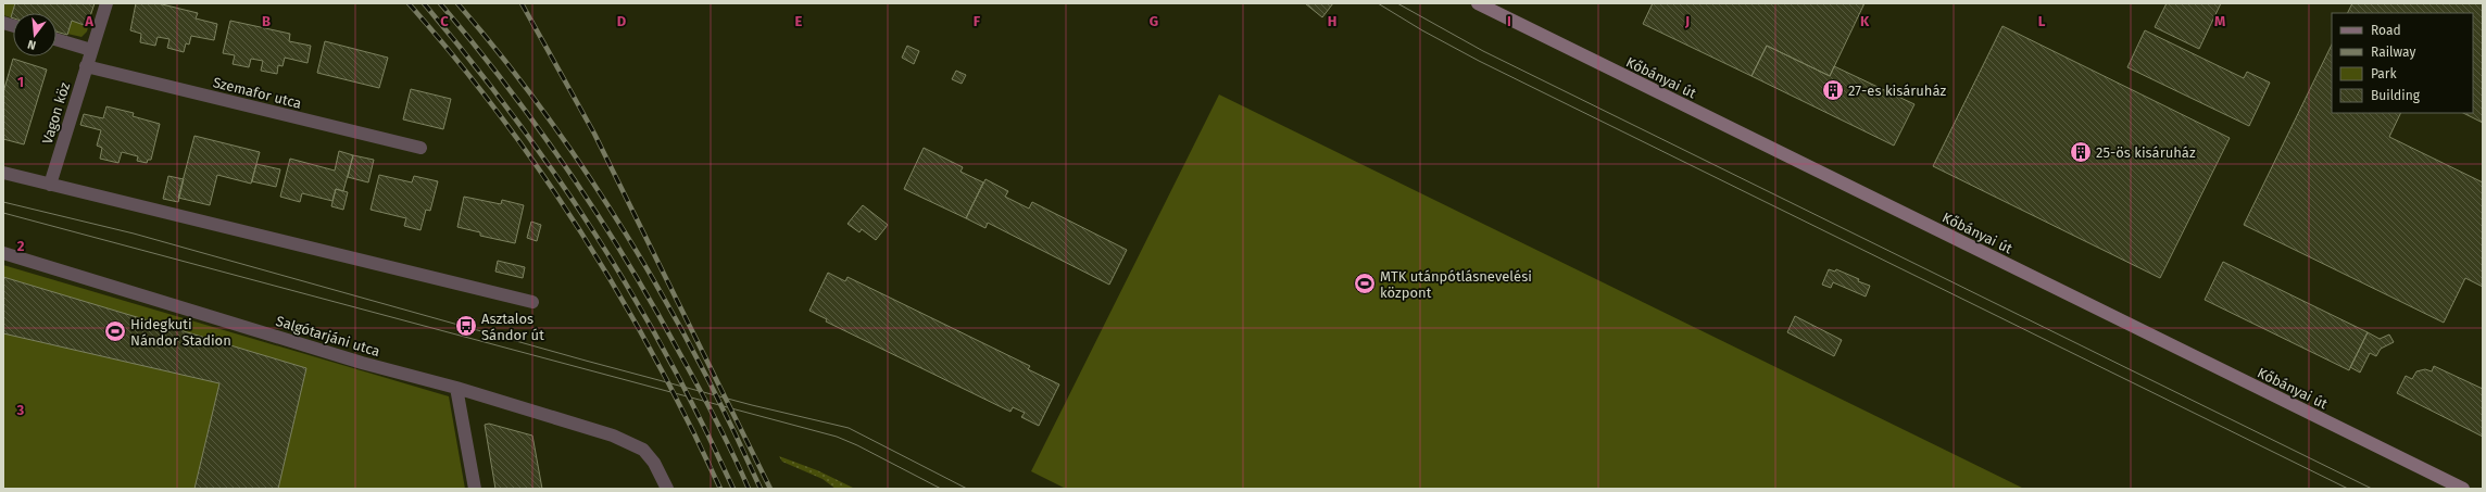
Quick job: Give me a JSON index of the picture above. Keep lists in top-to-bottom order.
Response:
{
  "streets": {
    "main road": ["Kőbányai út"],
    "street": ["Szemafor utca", "Vagon köz", "Salgótarjáni utca"]
  },
  "crossings": [
    ["Szemafor utca", "Vagon köz"]
  ],
  "places": {
    "building": ["27-es kisáruház", "25-ös kisáruház"],
    "sports": ["MTK utánpótlásnevelési központ", "Hidegkuti Nándor Stadion"],
    "bus stop": ["Asztalos Sándor út"]
  },
  "legend": [
    "Road",
    "Railway",
    "Park",
    "Building"
  ],
  "north": "bottom",
  "grid": {
    "columns": [
      "A",
      "B",
      "C",
      "D",
      "E",
      "F",
      "G",
      "H",
      "I",
      "J",
      "K",
      "L",
      "M"
    ],
    "rows": ["1", "2", "3"]
  }
}
